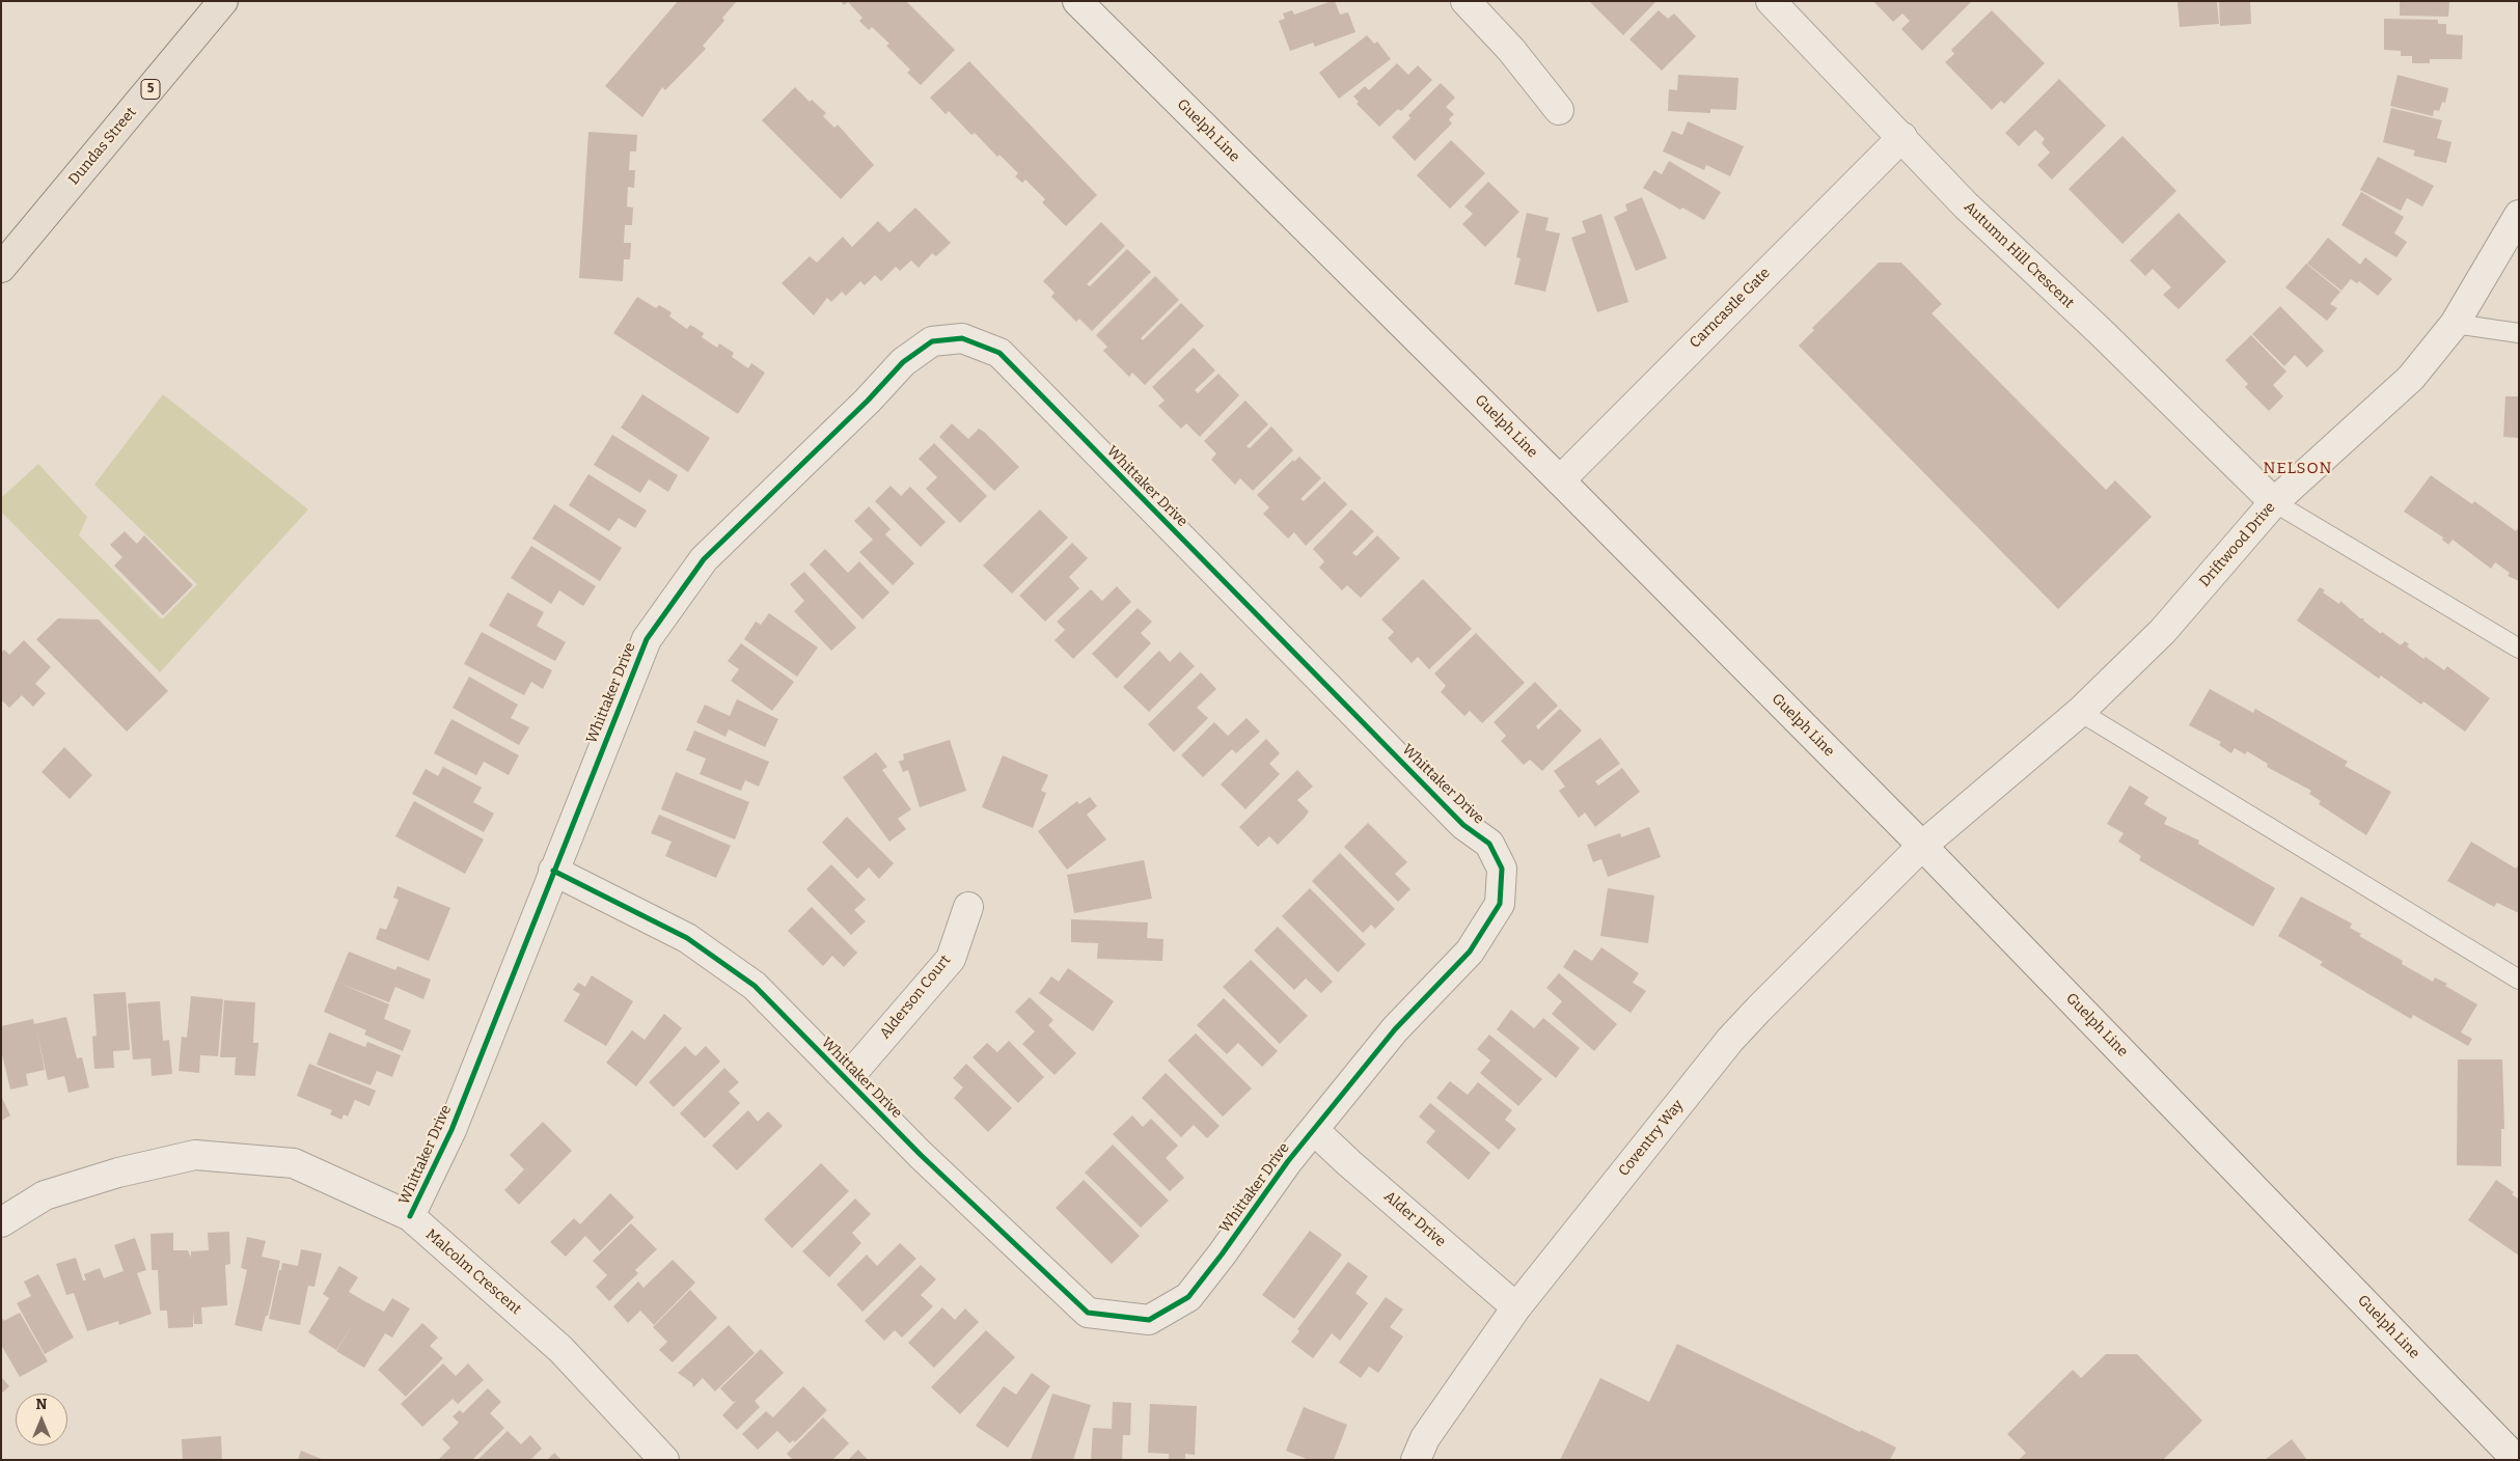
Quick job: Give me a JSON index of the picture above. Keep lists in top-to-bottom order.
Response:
{
  "streets": {
    "main road": ["5", "Dundas Street"],
    "street": [
      "Guelph Line",
      "Autumn Hill Crescent",
      "Carncastle Gate",
      "Whittaker Drive",
      "Driftwood Drive",
      "Alderson Court",
      "Coventry Way",
      "Alder Drive",
      "Malcolm Crescent"
    ]
  },
  "crossings": [
    ["Guelph Line", "Carncastle Gate"],
    ["Guelph Line", "Driftwood Drive"],
    ["Guelph Line", "Coventry Way"],
    ["Autumn Hill Crescent", "Carncastle Gate"],
    ["Autumn Hill Crescent", "Driftwood Drive"],
    ["Whittaker Drive", "Alderson Court"],
    ["Whittaker Drive", "Alder Drive"],
    ["Whittaker Drive", "Malcolm Crescent"],
    ["Driftwood Drive", "Coventry Way"],
    ["Coventry Way", "Alder Drive"]
  ],
  "districts": ["NELSON"],
  "north": "top"
}
